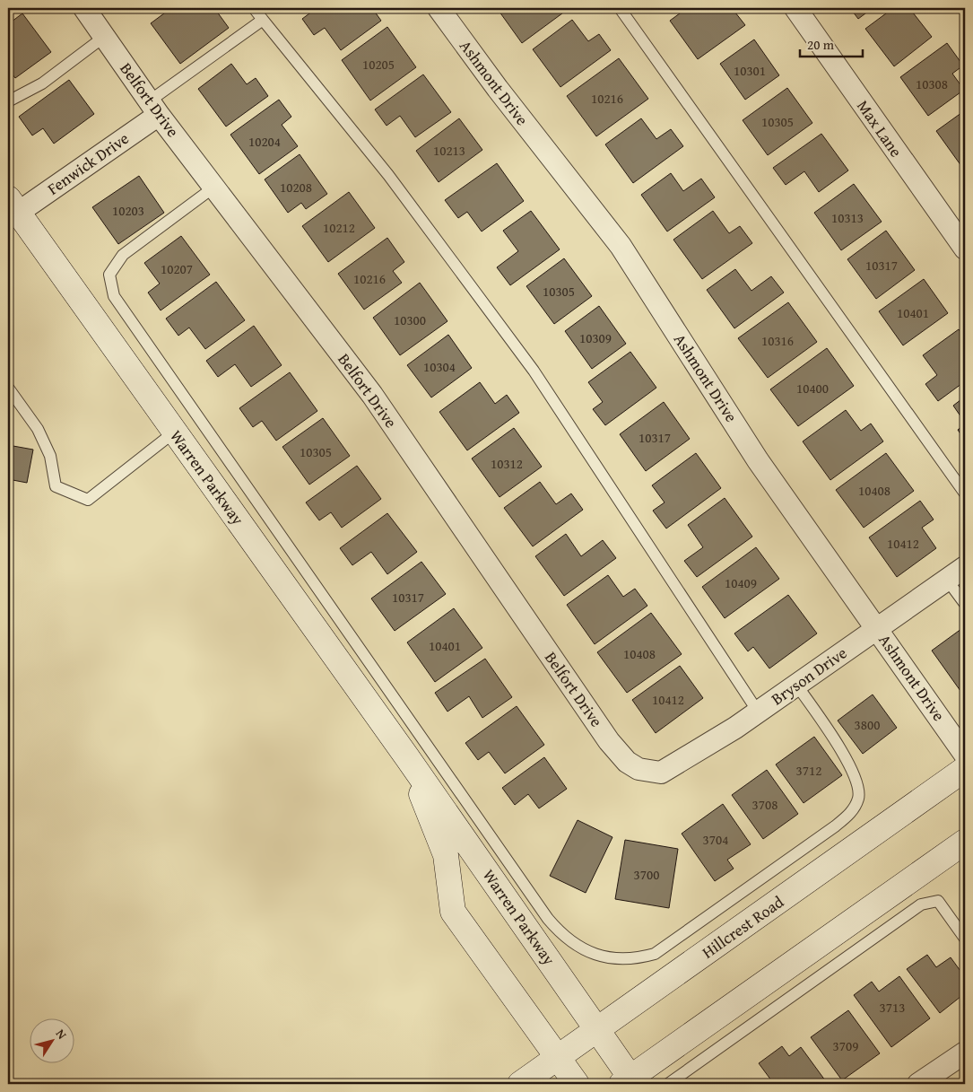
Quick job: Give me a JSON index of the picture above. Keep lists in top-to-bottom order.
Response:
{
  "streets": {
    "main road": ["Warren Parkway", "Hillcrest Road"],
    "street": [
      "Ashmont Drive",
      "Belfort Drive",
      "Max Lane",
      "Fenwick Drive",
      "Bryson Drive"
    ]
  },
  "crossings": [
    ["Ashmont Drive", "Bryson Drive"],
    ["Belfort Drive", "Fenwick Drive"],
    ["Belfort Drive", "Bryson Drive"],
    ["Fenwick Drive", "Warren Parkway"],
    ["Warren Parkway", "Hillcrest Road"]
  ],
  "house_numbers": [
    "10205",
    "10301",
    "10308",
    "10216",
    "10305",
    "10204",
    "10213",
    "10208",
    "10203",
    "10313",
    "10212",
    "10317",
    "10207",
    "10216",
    "10305",
    "10401",
    "10300",
    "10309",
    "10316",
    "10304",
    "10400",
    "10317",
    "10305",
    "10312",
    "10408",
    "10412",
    "10409",
    "10317",
    "10401",
    "10408",
    "10412",
    "3800",
    "3712",
    "3708",
    "3704",
    "3700",
    "3713",
    "3709"
  ],
  "scale_bar": "20 m",
  "north": "top right"
}
